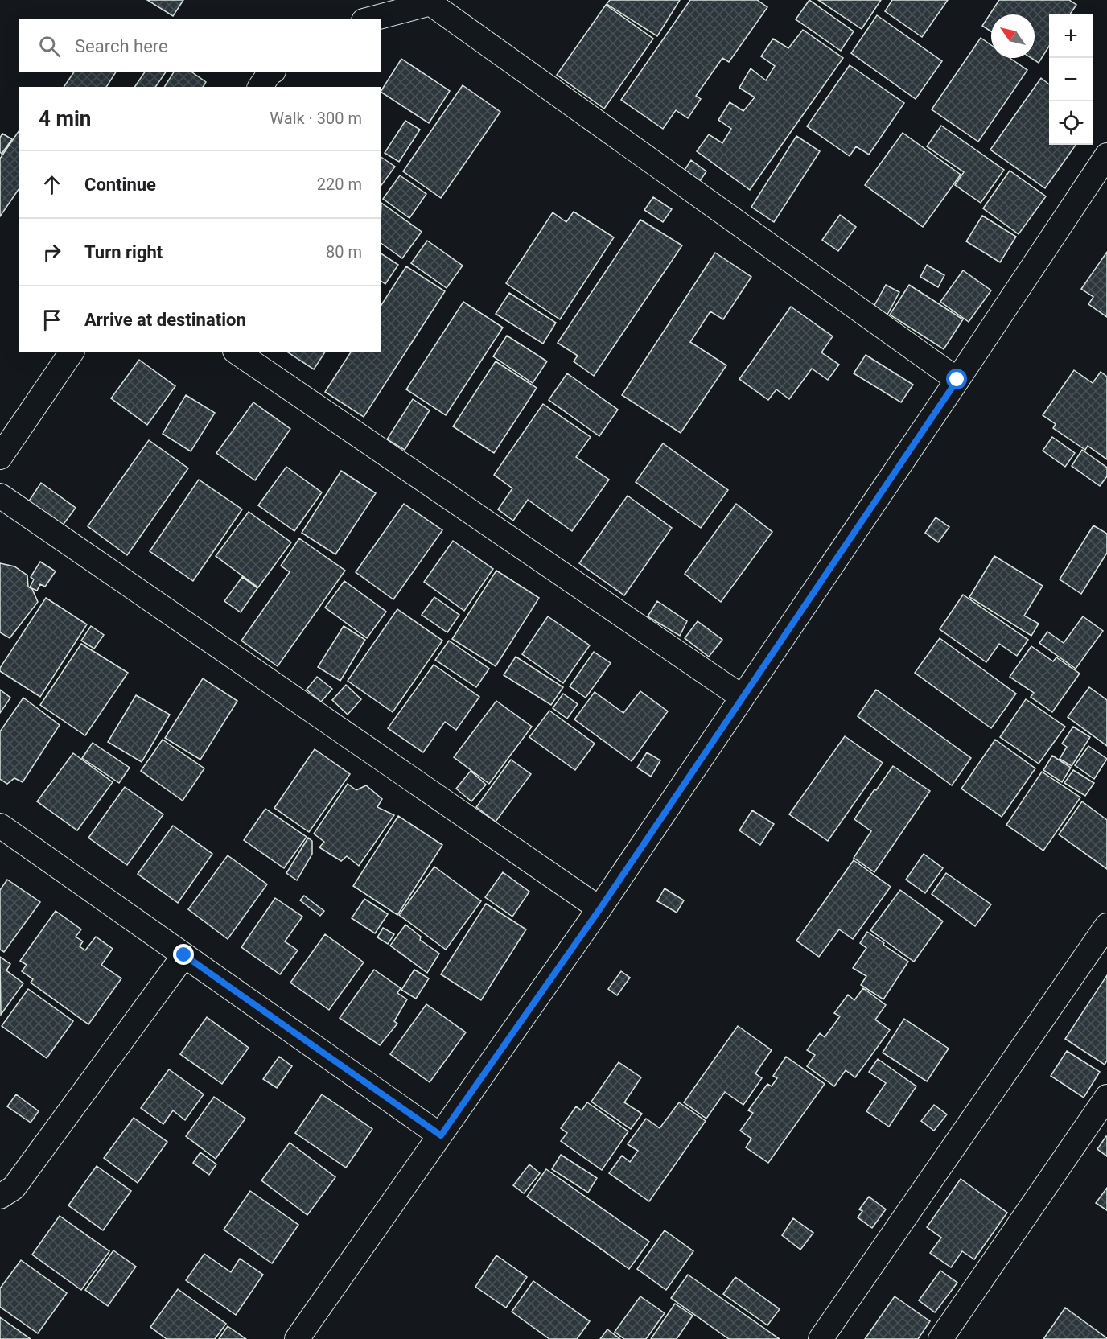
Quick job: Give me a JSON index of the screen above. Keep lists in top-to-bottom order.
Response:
{
  "north": "top left",
  "page": {
    "map_buttons": ["+", "−"],
    "search": "Search here",
    "heading": ["4 min", "Walk · 300 m"],
    "list": [
      ["Continue", "220 m"],
      ["Turn right", "80 m"],
      "Arrive at destination"
    ]
  }
}
